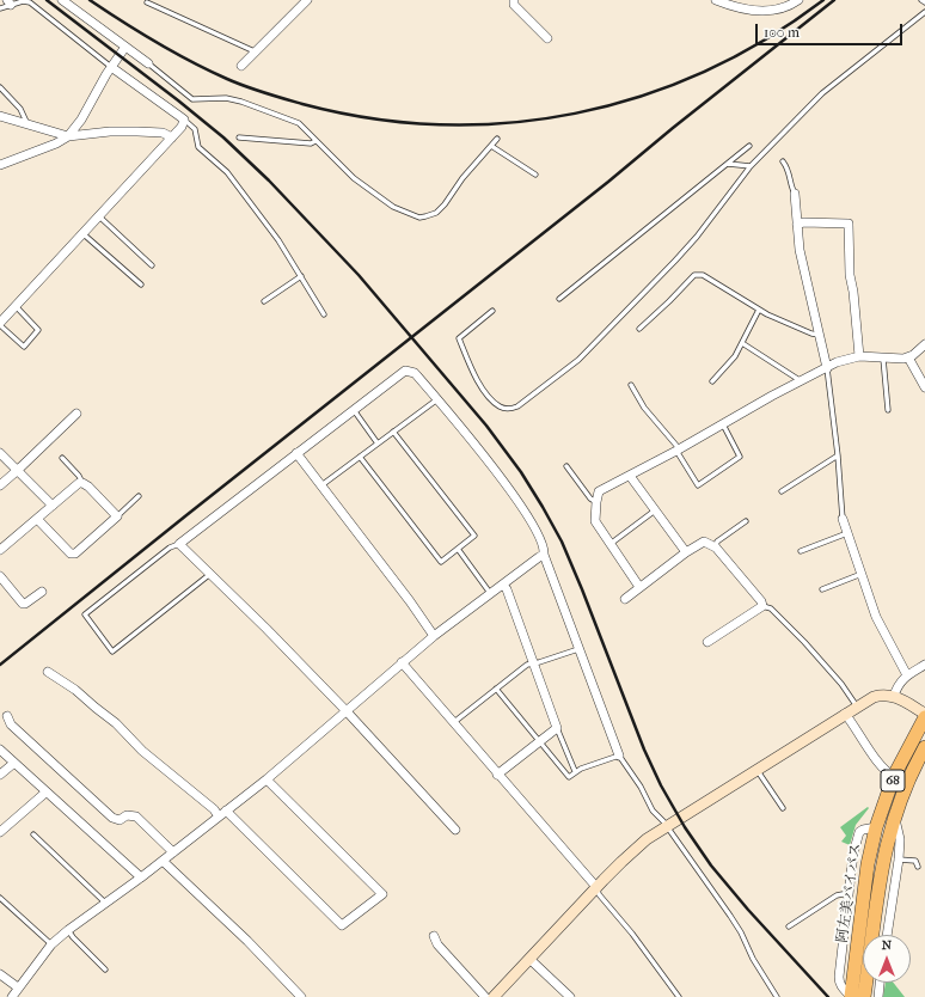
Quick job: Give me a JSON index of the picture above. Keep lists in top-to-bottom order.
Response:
{
  "streets": {
    "main road": ["68", "阿左美バイパス"]
  },
  "scale_bar": "100 m",
  "north": "top"
}
